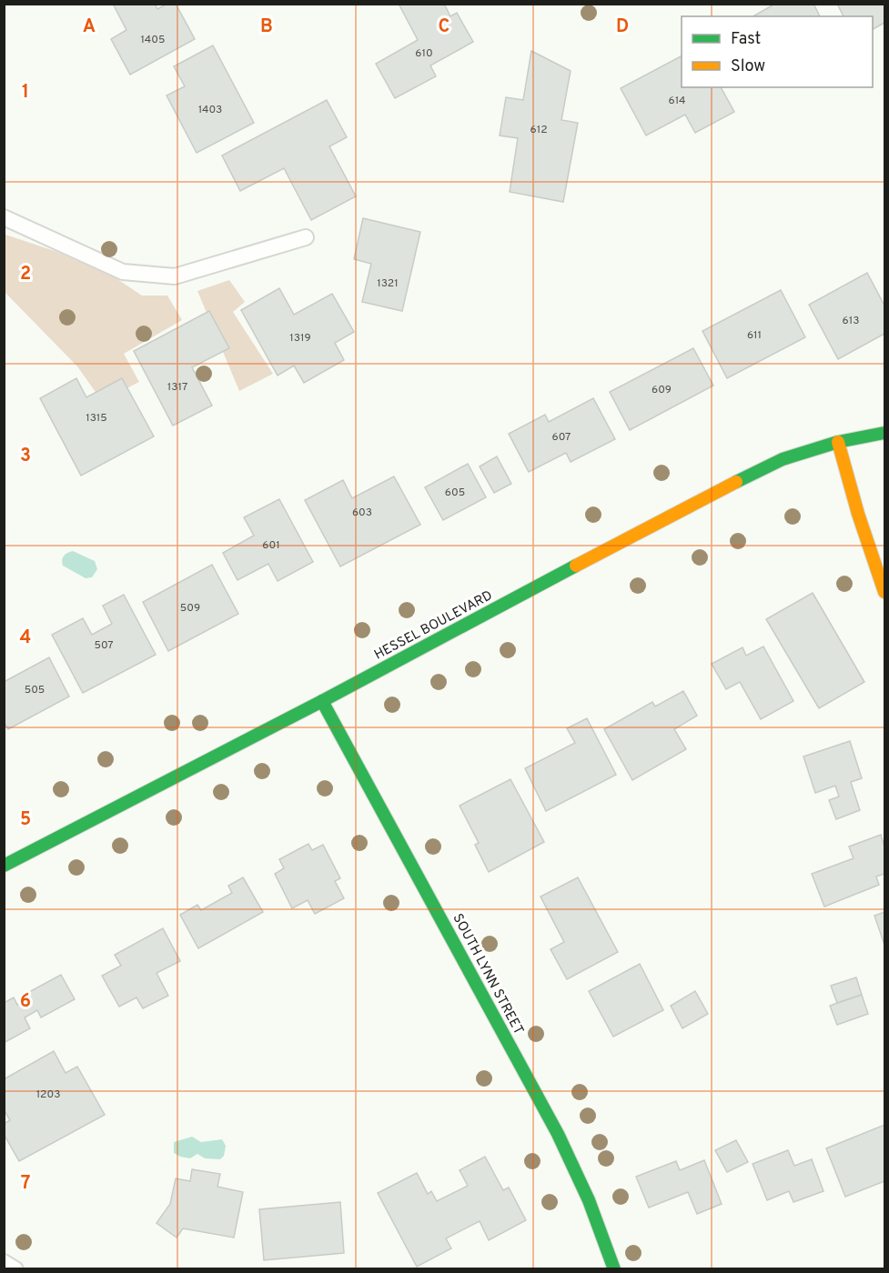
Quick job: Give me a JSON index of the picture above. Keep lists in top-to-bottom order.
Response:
{
  "streets": {
    "street": ["HESSEL BOULEVARD", "SOUTH LYNN STREET"]
  },
  "crossings": [
    ["HESSEL BOULEVARD", "SOUTH LYNN STREET"]
  ],
  "house_numbers": [
    "1405",
    "610",
    "614",
    "1403",
    "612",
    "1321",
    "613",
    "611",
    "1319",
    "1317",
    "609",
    "1315",
    "607",
    "605",
    "603",
    "601",
    "509",
    "507",
    "505",
    "1203"
  ],
  "legend": ["Fast", "Slow"],
  "grid": {
    "columns": [
      "A",
      "B",
      "C",
      "D"
    ],
    "rows": [
      "1",
      "2",
      "3",
      "4",
      "5",
      "6",
      "7"
    ]
  }
}
